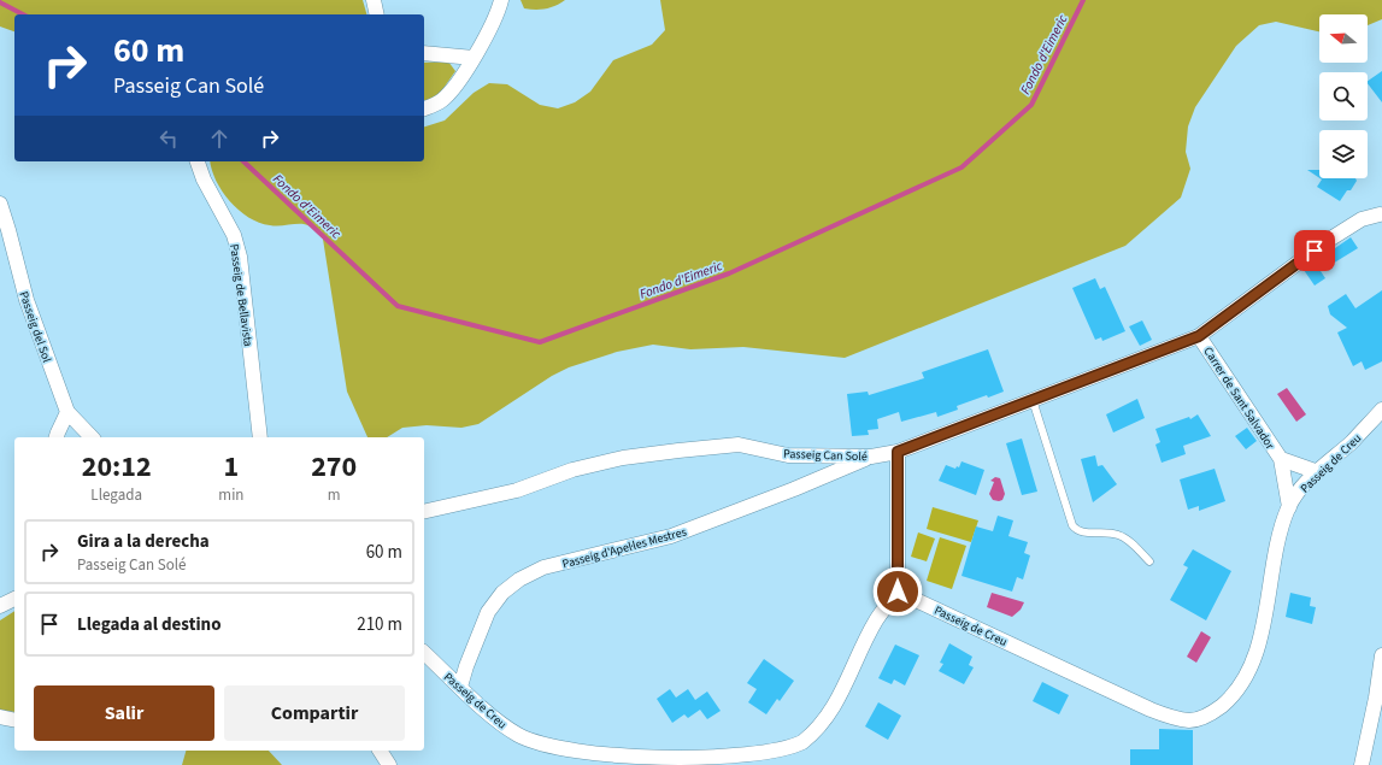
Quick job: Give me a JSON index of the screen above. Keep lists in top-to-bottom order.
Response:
{
  "streets": {
    "street": [
      "Passeig de Bellavista",
      "Passeig del Sol",
      "Carrer de Sant Salvador",
      "Passeig Can Solé",
      "Passeig de Creu",
      "Passeig d'Apel·les Mestres"
    ]
  },
  "crossings": [
    ["Carrer de Sant Salvador", "Passeig Can Solé"],
    ["Carrer de Sant Salvador", "Passeig de Creu"],
    ["Passeig Can Solé", "Passeig d'Apel·les Mestres"],
    ["Passeig de Creu", "Passeig d'Apel·les Mestres"]
  ],
  "water": ["Fondo d'Eimeric"],
  "north": "left",
  "page": {
    "turn": ["60 m", "Passeig Can Solé"],
    "eta": [
      "20:12",
      "Llegada",
      "1",
      "min",
      "270",
      "m"
    ],
    "list": [
      {
        "name": "Gira a la derecha",
        "note": "Passeig Can Solé",
        "value": "60 m"
      },
      {
        "name": "Llegada al destino",
        "value": "210 m"
      }
    ],
    "buttons": ["Salir", "Compartir"]
  }
}
